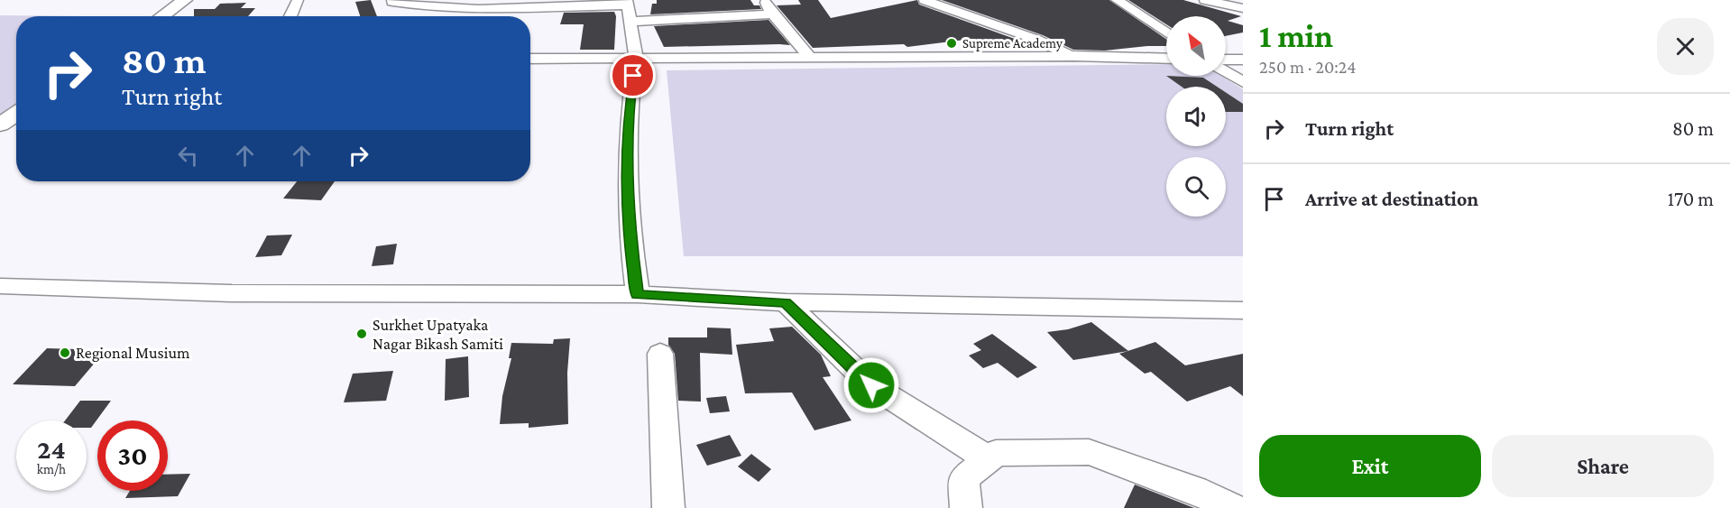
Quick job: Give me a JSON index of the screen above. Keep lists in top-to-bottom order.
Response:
{
  "places": ["Supreme Academy", "Surkhet Upatyaka Nagar Bikash Samiti", "Regional Musium"],
  "north": "top left",
  "page": {
    "heading": ["1 min", "250 m · 20:24"],
    "turn": ["80 m", "Turn right"],
    "list": [
      {
        "name": "Turn right",
        "value": "80 m"
      },
      {
        "name": "Arrive at destination",
        "value": "170 m"
      }
    ],
    "speed": "24 km/h",
    "limit": "30",
    "buttons": ["Exit", "Share"]
  }
}
